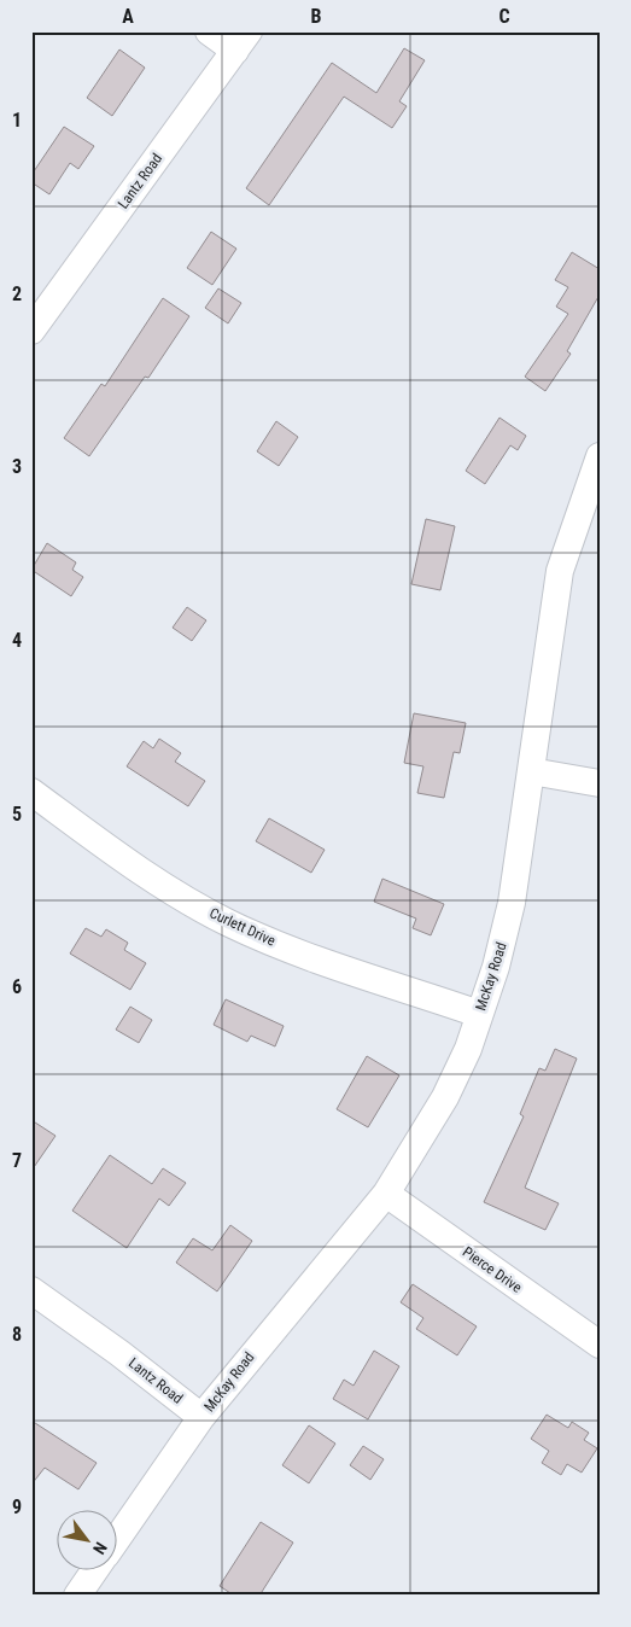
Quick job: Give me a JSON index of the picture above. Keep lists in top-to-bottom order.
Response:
{
  "streets": {
    "street": [
      "Lantz Road",
      "Curlett Drive",
      "McKay Road",
      "Pierce Drive"
    ]
  },
  "crossings": [
    ["Lantz Road", "McKay Road"],
    ["Curlett Drive", "McKay Road"],
    ["McKay Road", "Pierce Drive"]
  ],
  "north": "bottom right",
  "grid": {
    "columns": ["A", "B", "C"],
    "rows": [
      "1",
      "2",
      "3",
      "4",
      "5",
      "6",
      "7",
      "8",
      "9"
    ]
  }
}
